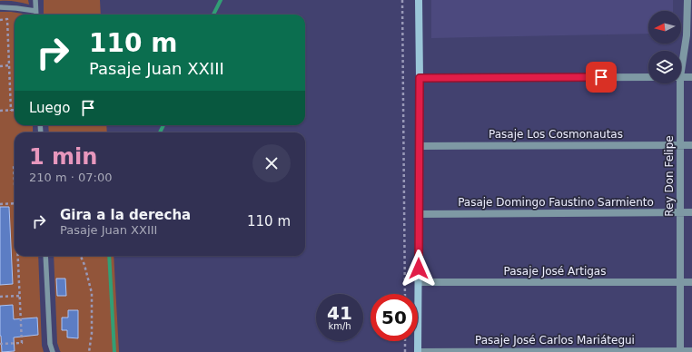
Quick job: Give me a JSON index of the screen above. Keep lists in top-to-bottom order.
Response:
{
  "streets": {
    "street": [
      "Pasaje Los Cosmonautas",
      "Rey Don Felipe",
      "Pasaje Domingo Faustino Sarmiento",
      "Pasaje José Artigas",
      "Pasaje José Carlos Mariátegui"
    ]
  },
  "crossings": [
    ["Pasaje Los Cosmonautas", "Rey Don Felipe"],
    ["Rey Don Felipe", "Pasaje Domingo Faustino Sarmiento"],
    ["Rey Don Felipe", "Pasaje José Artigas"],
    ["Rey Don Felipe", "Pasaje José Carlos Mariátegui"]
  ],
  "north": "left",
  "page": {
    "turn": ["110 m", "Pasaje Juan XXIII"],
    "then": "Luego",
    "heading": ["1 min", "210 m · 07:00"],
    "list": [
      {
        "name": "Gira a la derecha",
        "note": "Pasaje Juan XXIII",
        "value": "110 m"
      }
    ],
    "speed": "41 km/h",
    "limit": "50"
  }
}
